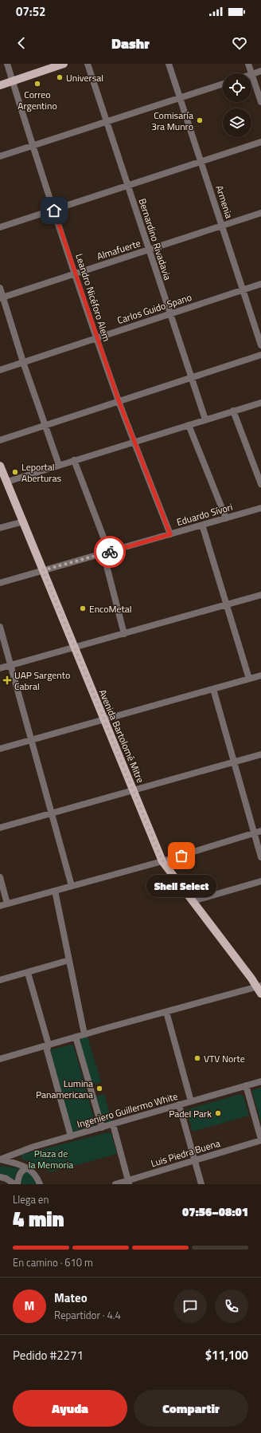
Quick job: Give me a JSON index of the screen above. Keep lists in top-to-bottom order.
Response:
{
  "streets": {
    "main road": ["Avenida Bartolomé Mitre"],
    "street": [
      "Armenia",
      "Bernardino Rivadavia",
      "Almafuerte",
      "Leandro Nicéforo Alem",
      "Carlos Guido Spano",
      "Eduardo Sívori",
      "Ingeniero Guillermo White",
      "Luis Piedra Buena"
    ]
  },
  "crossings": [
    ["Armenia", "Almafuerte"],
    ["Armenia", "Carlos Guido Spano"],
    ["Bernardino Rivadavia", "Almafuerte"],
    ["Bernardino Rivadavia", "Carlos Guido Spano"],
    ["Almafuerte", "Leandro Nicéforo Alem"],
    ["Leandro Nicéforo Alem", "Carlos Guido Spano"],
    ["Leandro Nicéforo Alem", "Eduardo Sívori"],
    ["Eduardo Sívori", "Avenida Bartolomé Mitre"]
  ],
  "parks": ["Plaza de la Memoria"],
  "places": {
    "other": [
      "Universal",
      "Correo Argentino",
      "Comisaría 3ra Munro",
      "Leportal Aberturas",
      "EncoMetal",
      "Shell Select",
      "VTV Norte",
      "Lumina Panamericana",
      "Padel Park"
    ],
    "health": ["UAP Sargento Cabral"]
  },
  "page": {
    "status": "07:52",
    "header": "Dashr",
    "bubble": "Shell Select",
    "heading": ["4 min", "Llega en", "07:56–08:01"],
    "panel": [
      "Mateo",
      "Repartidor · 4.4",
      "Pedido #2271",
      "$11,100"
    ],
    "bar": "En camino · 610 m",
    "round": "M",
    "buttons": ["Ayuda", "Compartir"]
  }
}
